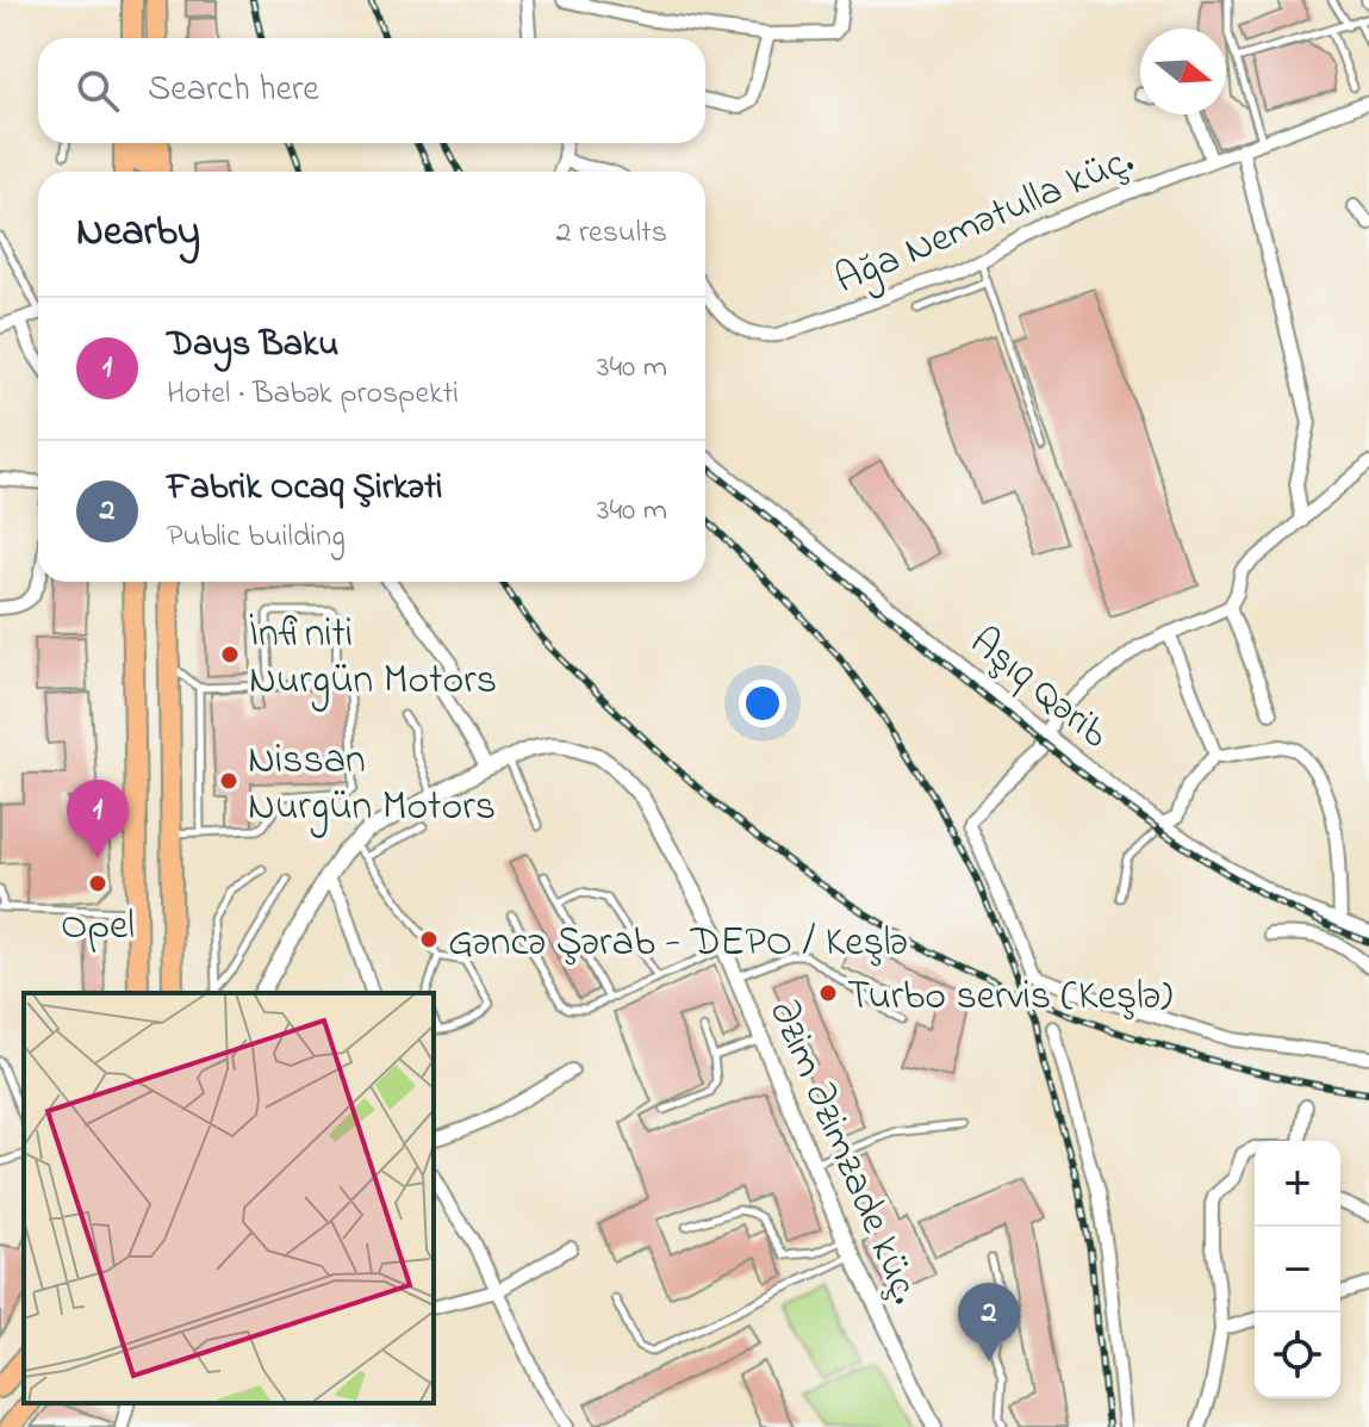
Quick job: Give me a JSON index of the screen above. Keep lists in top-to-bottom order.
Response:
{
  "streets": {
    "street": ["Ağa Nemətulla küç.", "Aşıq Qərib", "Əzim Əzimzade küç."]
  },
  "places": [
    "İnfiniti Nurgün Motors",
    "Nissan Nurgün Motors",
    "Opel",
    "Gəncə Şərab - DEPO / Keşlə",
    "Turbo servis (Keşlə)"
  ],
  "north": "right",
  "page": {
    "search": "Search here",
    "heading": ["Nearby", "2 results"],
    "list": [
      {
        "mark": "1",
        "name": "Days Baku",
        "note": "Hotel · Babək prospekti",
        "value": "340 m"
      },
      {
        "mark": "2",
        "name": "Fabrik Ocaq Şirkəti",
        "note": "Public building",
        "value": "340 m"
      }
    ],
    "pins": ["1", "2"],
    "map_buttons": ["+", "−"]
  }
}
